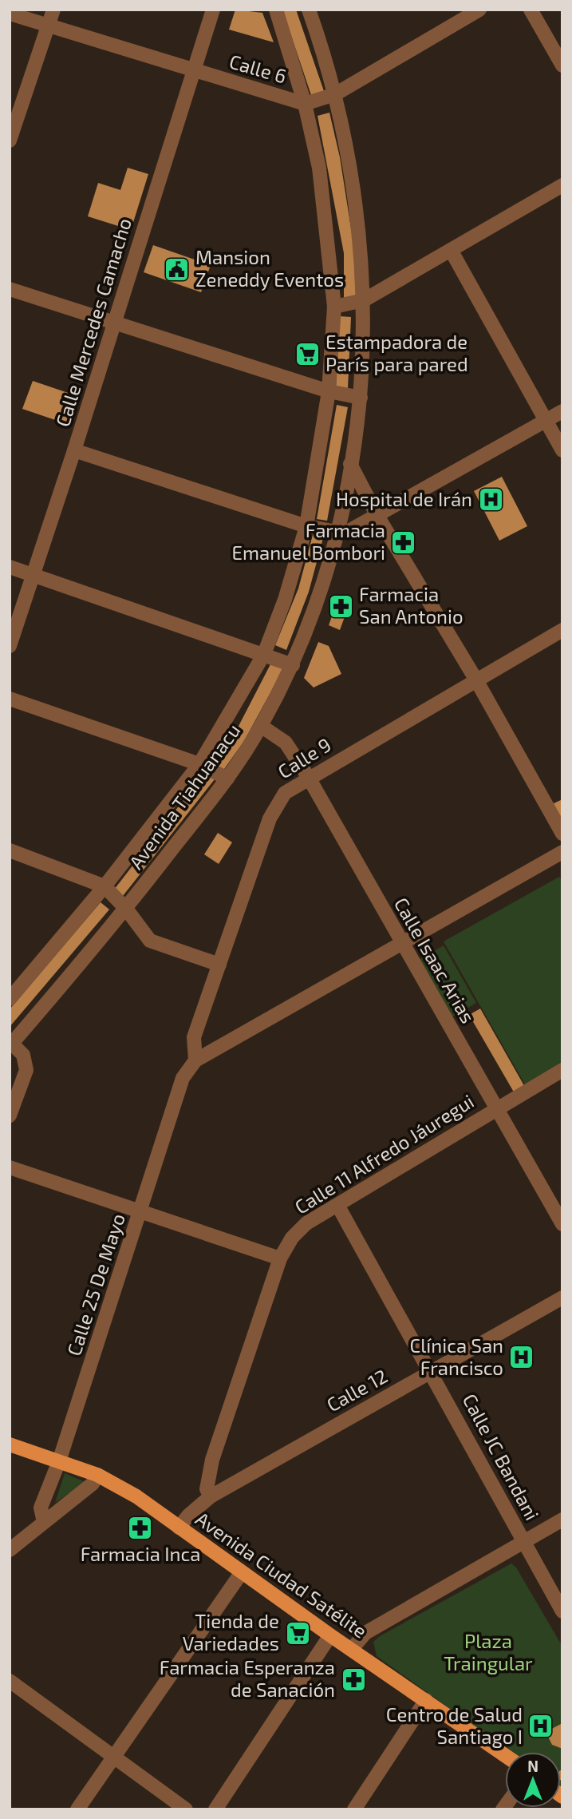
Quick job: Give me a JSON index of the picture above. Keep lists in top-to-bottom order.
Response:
{
  "streets": {
    "main road": ["Avenida Ciudad Satélite"],
    "street": [
      "Calle 6",
      "Calle Mercedes Camacho",
      "Calle 9",
      "Avenida Tiahuanacu",
      "Calle Isaac Arias",
      "Calle 11 Alfredo Jáuregui",
      "Calle 25 De Mayo",
      "Calle 12",
      "Calle JC Bandani"
    ]
  },
  "crossings": [
    ["Calle 6", "Calle Mercedes Camacho"],
    ["Calle 6", "Avenida Tiahuanacu"],
    ["Calle 9", "Calle Isaac Arias"],
    ["Calle 9", "Calle 25 De Mayo"],
    ["Avenida Tiahuanacu", "Calle Isaac Arias"],
    ["Calle Isaac Arias", "Calle 11 Alfredo Jáuregui"],
    ["Calle 11 Alfredo Jáuregui", "Calle 12"],
    ["Calle 11 Alfredo Jáuregui", "Calle JC Bandani"],
    ["Calle 25 De Mayo", "Avenida Ciudad Satélite"],
    ["Calle 12", "Calle JC Bandani"],
    ["Calle 12", "Avenida Ciudad Satélite"]
  ],
  "parks": ["Plaza Traingular"],
  "places": {
    "public building": ["Mansion Zeneddy Eventos"],
    "supermarket": ["Estampadora de París para pared", "Tienda de Variedades"],
    "hospital": ["Hospital de Irán", "Clínica San Francisco", "Centro de Salud Santiago I"],
    "pharmacy": [
      "Farmacia Emanuel Bombori",
      "Farmacia San Antonio",
      "Farmacia Inca",
      "Farmacia Esperanza de Sanación"
    ]
  },
  "north": "top"
}
